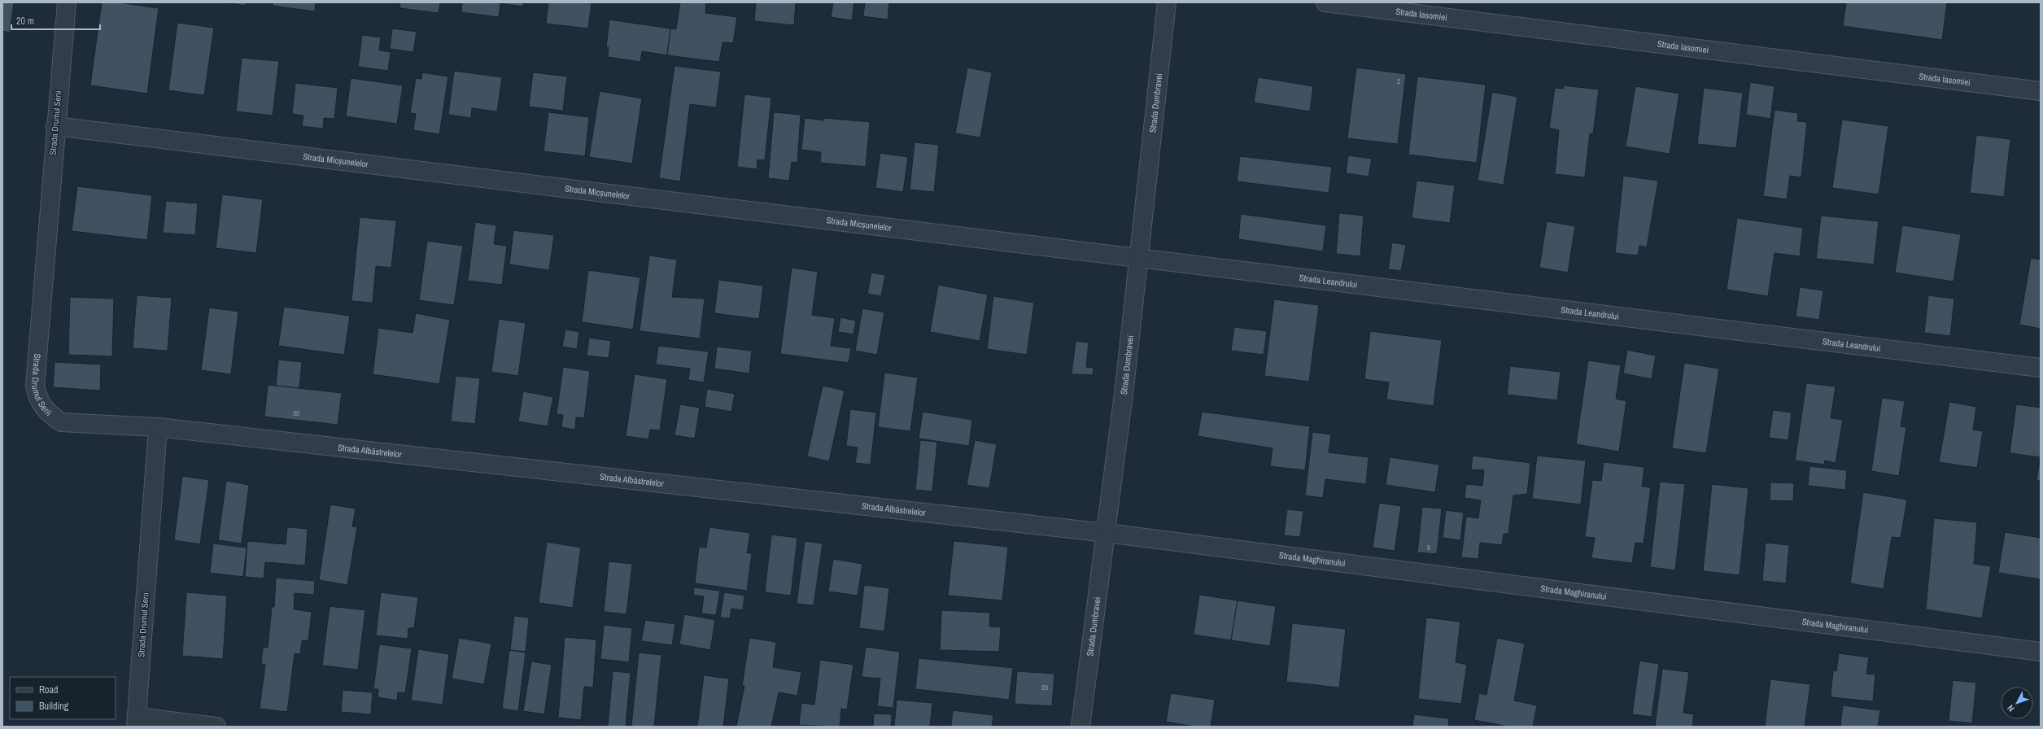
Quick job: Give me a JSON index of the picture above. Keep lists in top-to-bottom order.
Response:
{
  "streets": {
    "street": [
      "Strada Iasomiei",
      "Strada Dumbravei",
      "Strada Drumul Serii",
      "Strada Micșunelelor",
      "Strada Leandrului",
      "Strada Albăstrelelor",
      "Strada Maghiranului"
    ]
  },
  "crossings": [
    ["Strada Dumbravei", "Strada Micșunelelor"],
    ["Strada Dumbravei", "Strada Leandrului"],
    ["Strada Dumbravei", "Strada Albăstrelelor"],
    ["Strada Dumbravei", "Strada Maghiranului"],
    ["Strada Drumul Serii", "Strada Micșunelelor"],
    ["Strada Drumul Serii", "Strada Albăstrelelor"],
    ["Strada Micșunelelor", "Strada Leandrului"],
    ["Strada Albăstrelelor", "Strada Maghiranului"]
  ],
  "house_numbers": [
    "2",
    "30",
    "5",
    "20"
  ],
  "legend": ["Road", "Building"],
  "scale_bar": "20 m",
  "north": "bottom left"
}
